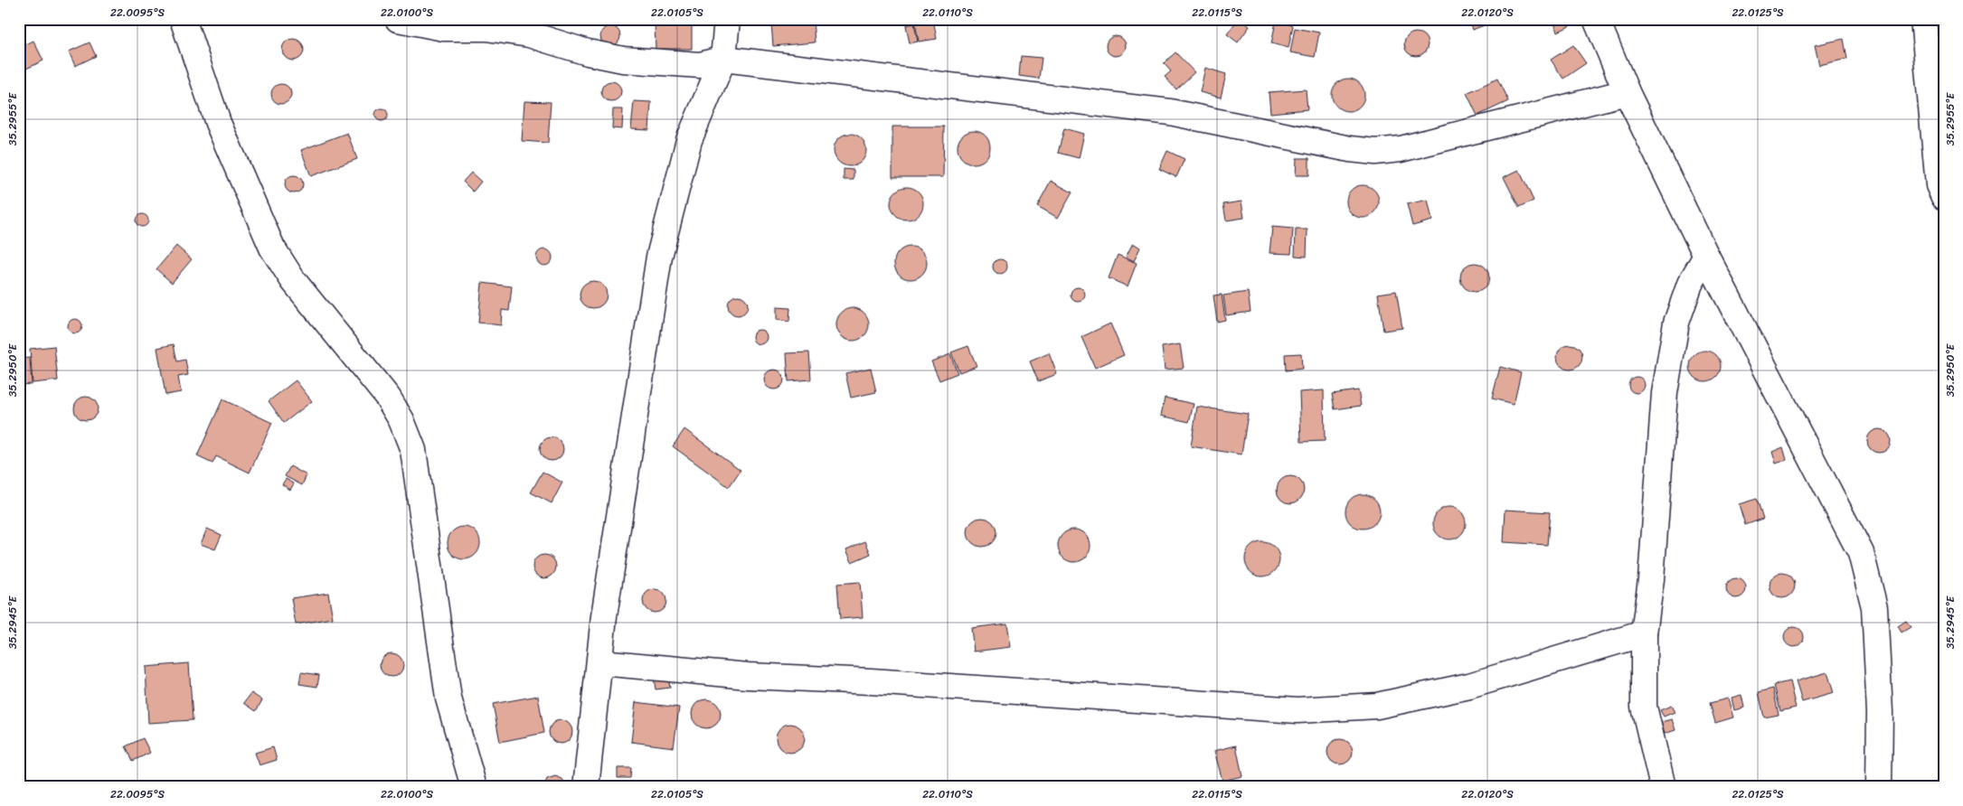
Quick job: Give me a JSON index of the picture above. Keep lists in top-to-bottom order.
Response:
{
  "coordinates": [
    "22.0095°S",
    "22.0100°S",
    "22.0105°S",
    "22.0110°S",
    "22.0115°S",
    "22.0120°S",
    "22.0125°S",
    "35.2955°E",
    "35.2950°E",
    "35.2945°E"
  ]
}
